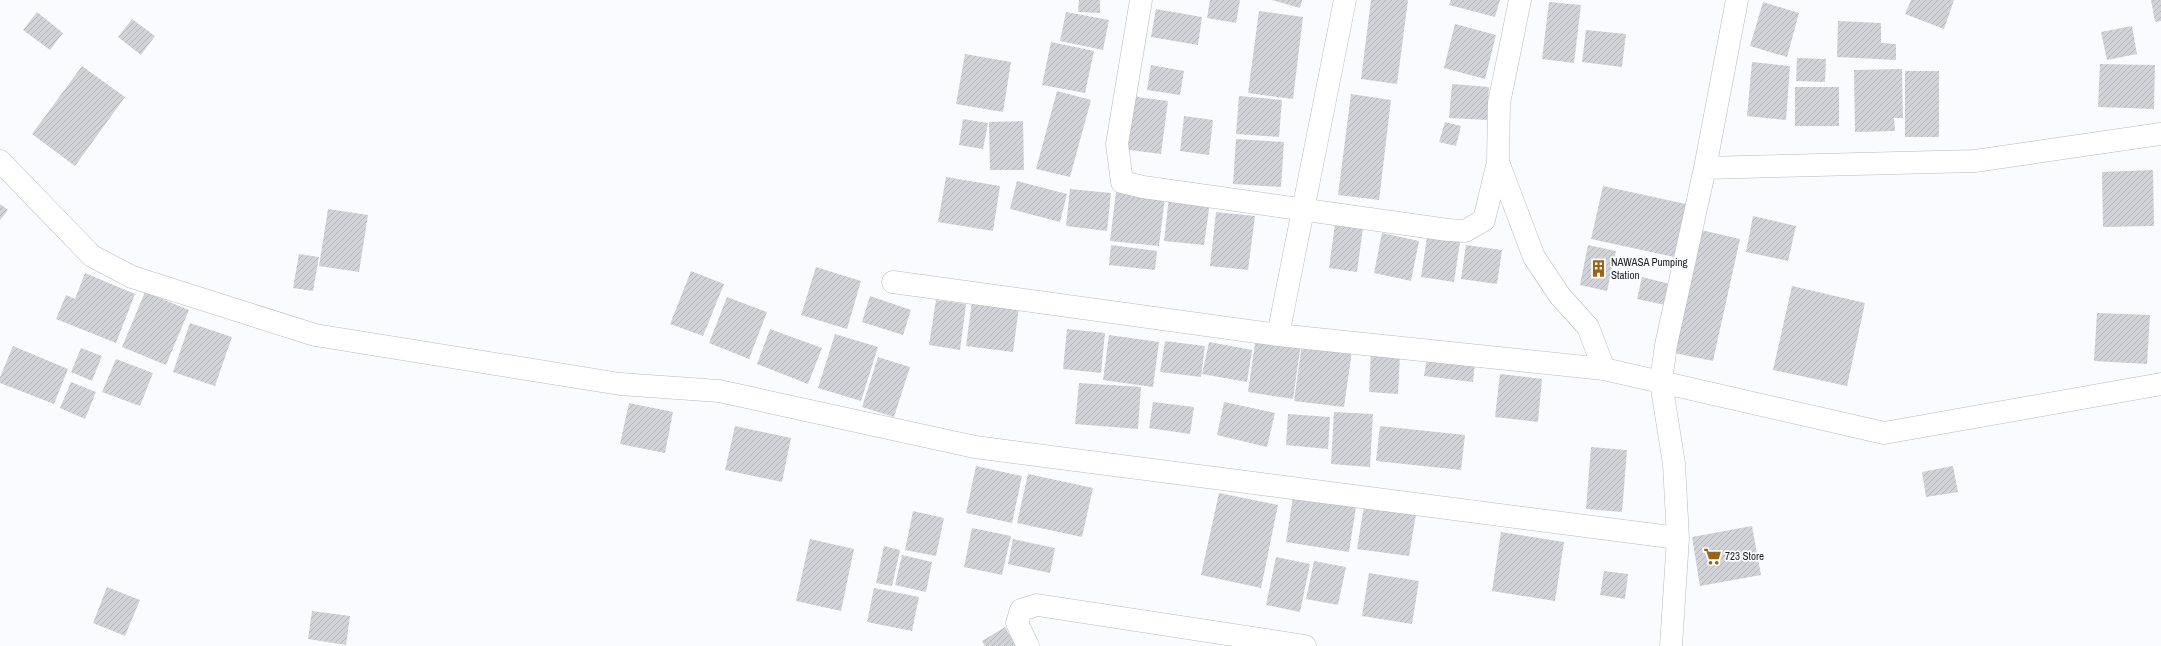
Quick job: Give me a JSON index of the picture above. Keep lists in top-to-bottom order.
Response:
{
  "places": {
    "building": ["NAWASA Pumping Station"],
    "supermarket": ["723 Store"]
  }
}
